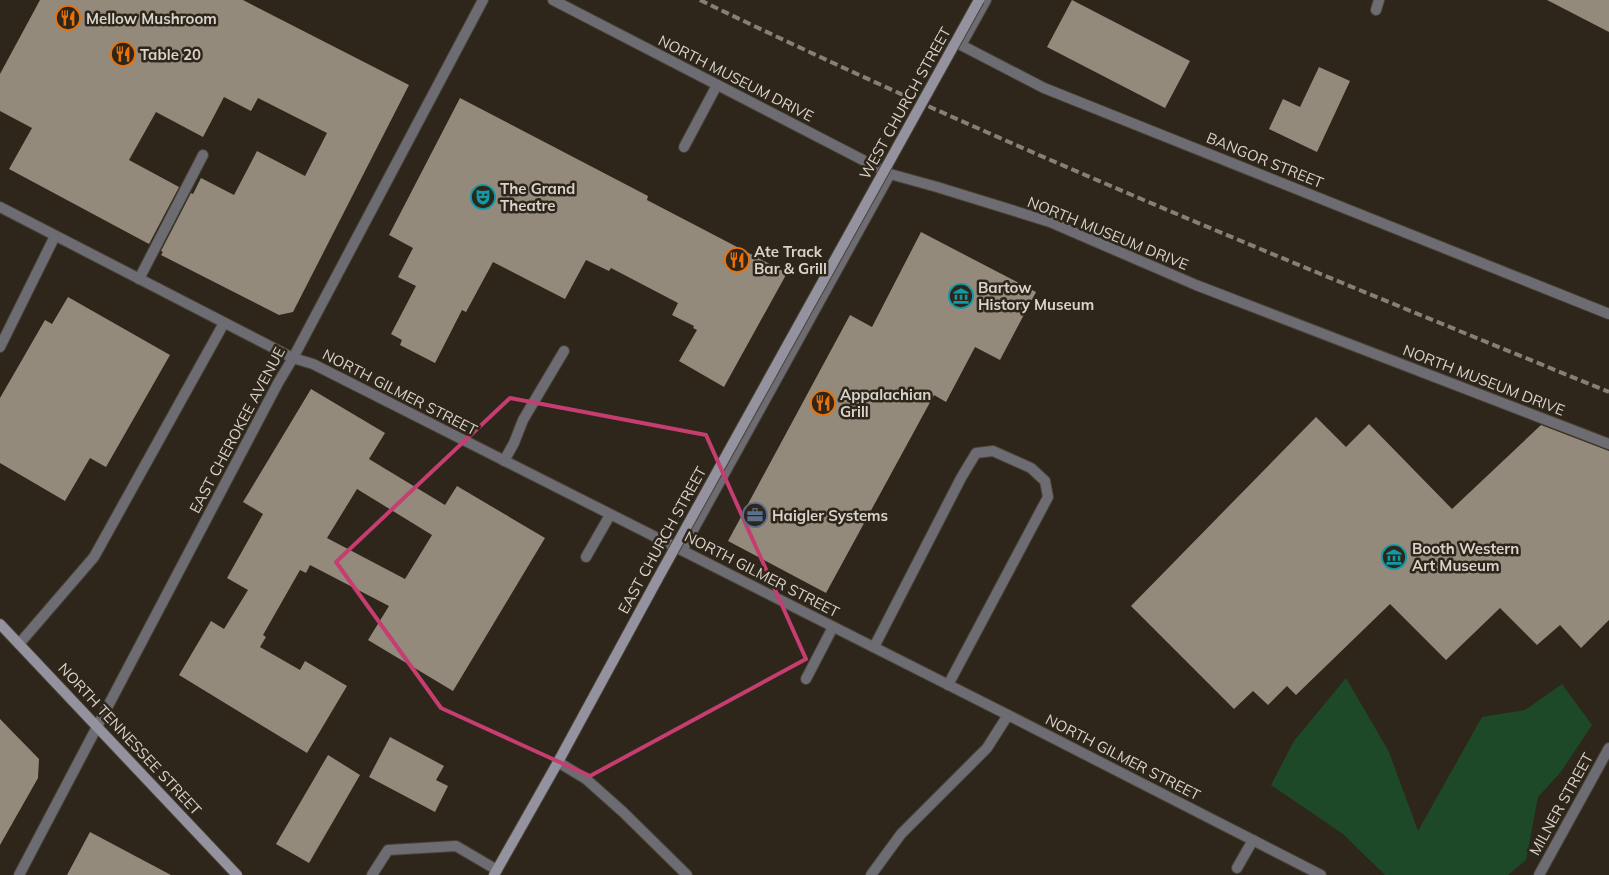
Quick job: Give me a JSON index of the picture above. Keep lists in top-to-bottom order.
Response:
{
  "streets": {
    "main road": ["WEST CHURCH STREET", "EAST CHURCH STREET", "NORTH TENNESSEE STREET"],
    "street": [
      "NORTH MUSEUM DRIVE",
      "BANGOR STREET",
      "NORTH GILMER STREET",
      "EAST CHEROKEE AVENUE",
      "MILNER STREET"
    ]
  },
  "crossings": [
    ["NORTH MUSEUM DRIVE", "EAST CHURCH STREET"],
    ["WEST CHURCH STREET", "EAST CHURCH STREET"],
    ["NORTH GILMER STREET", "EAST CHEROKEE AVENUE"],
    ["NORTH GILMER STREET", "EAST CHURCH STREET"],
    ["EAST CHEROKEE AVENUE", "NORTH TENNESSEE STREET"]
  ],
  "places": {
    "restaurant": [
      "Mellow Mushroom",
      "Table 20",
      "Ate Track Bar & Grill",
      "Appalachian Grill"
    ],
    "theatre": ["The Grand Theatre"],
    "museum": ["Bartow History Museum", "Booth Western Art Museum"],
    "office": ["Haigler Systems"]
  }
}
